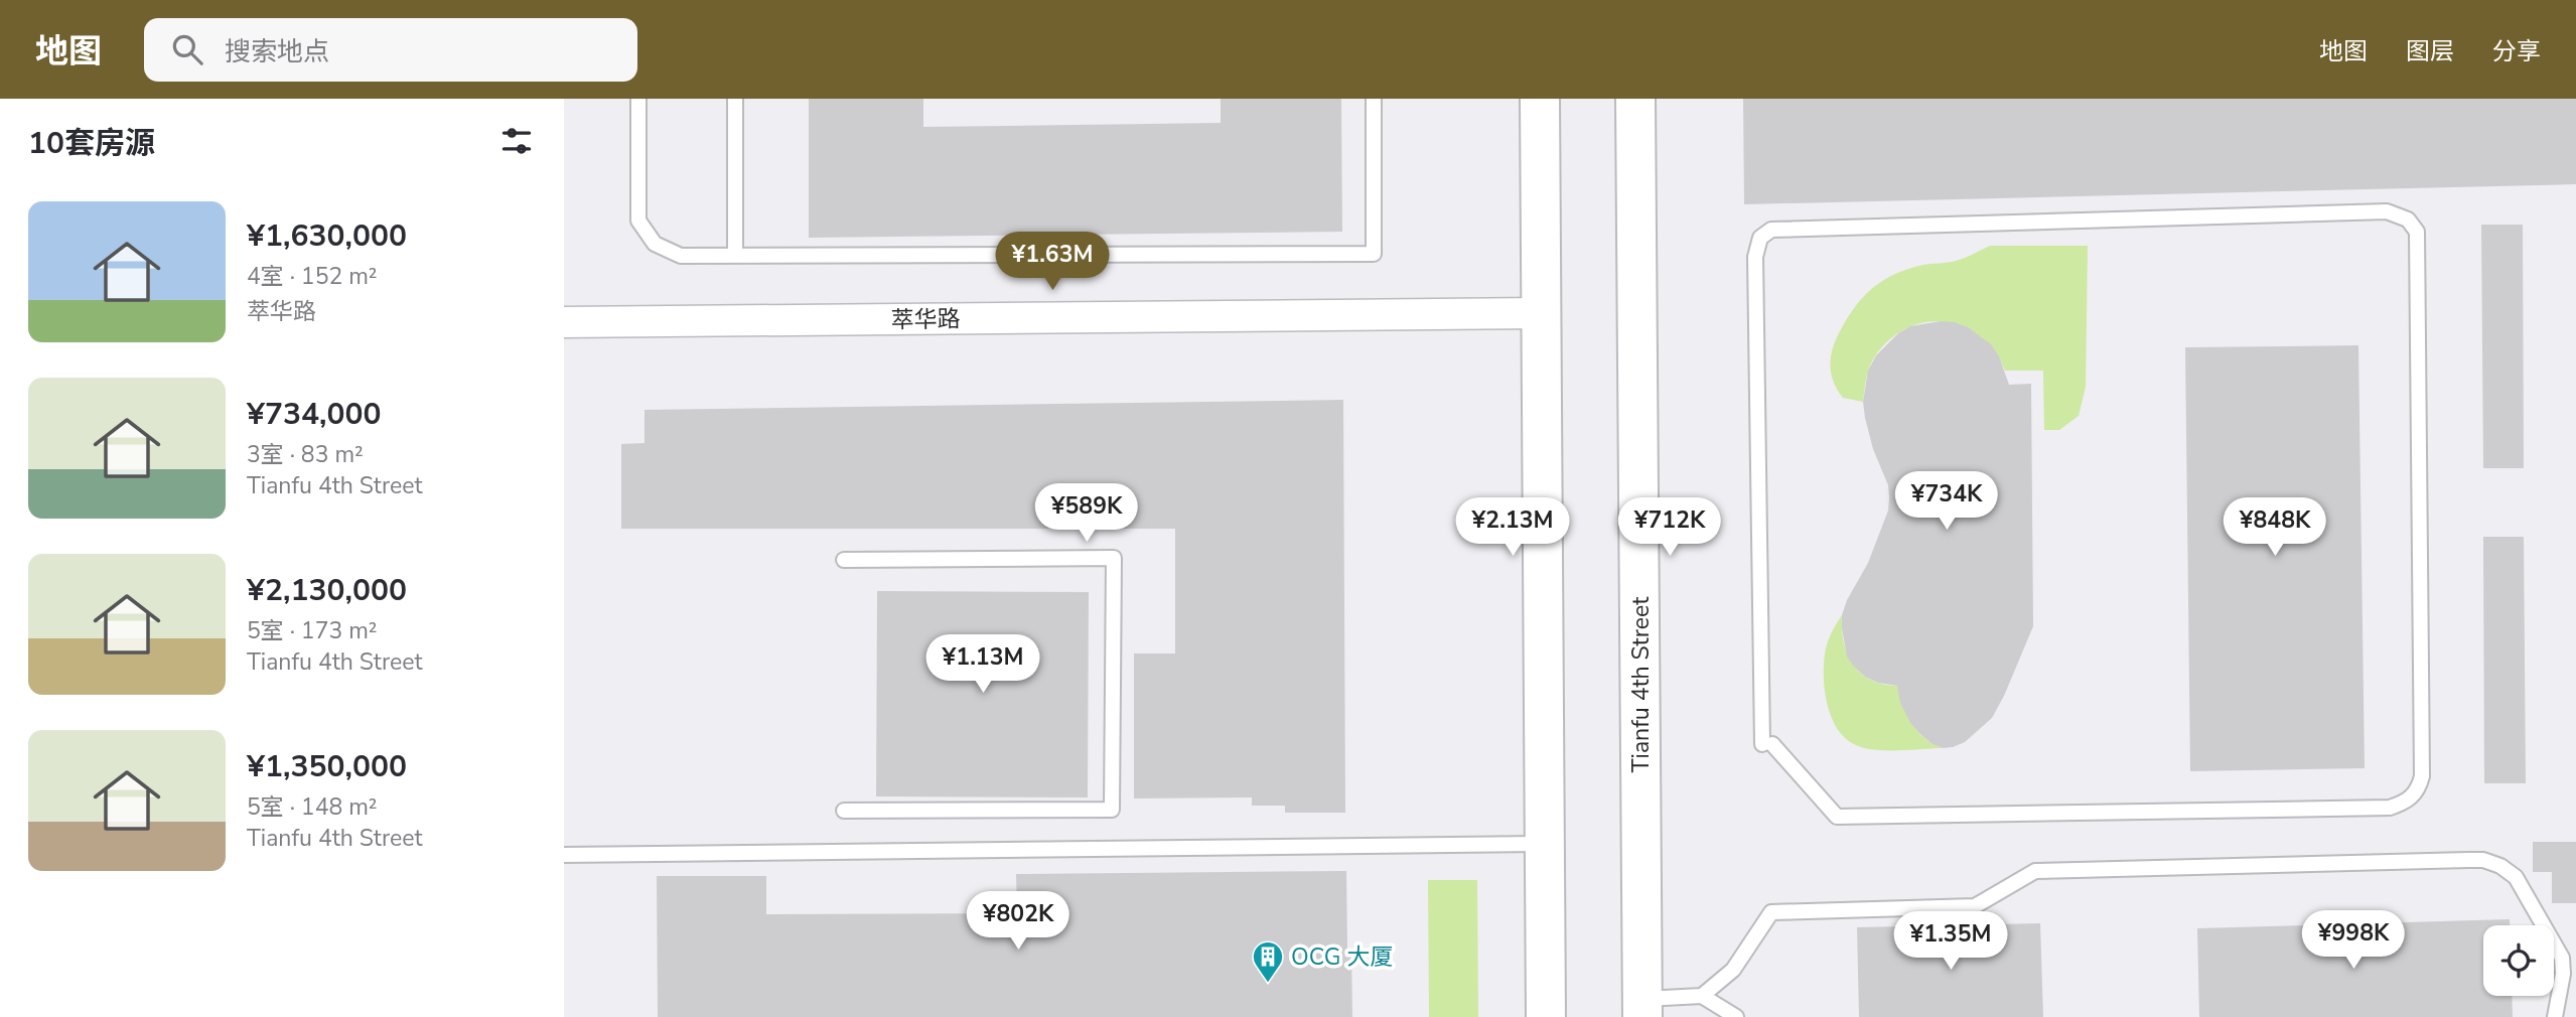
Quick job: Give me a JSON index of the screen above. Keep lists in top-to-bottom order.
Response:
{
  "streets": {
    "main road": ["Tianfu 4th Street"],
    "street": ["萃华路"]
  },
  "places": {
    "building": ["OCG 大厦"]
  },
  "page": {
    "header": "地图",
    "search": "搜索地点",
    "nav": ["地图", "图层", "分享"],
    "heading": "10套房源",
    "list": [
      {
        "name": "¥1,630,000",
        "note": "4室 · 152 m² · 萃华路"
      },
      {
        "name": "¥734,000",
        "note": "3室 · 83 m² · Tianfu 4th Street"
      },
      {
        "name": "¥2,130,000",
        "note": "5室 · 173 m² · Tianfu 4th Street"
      },
      {
        "name": "¥1,350,000",
        "note": "5室 · 148 m² · Tianfu 4th Street"
      }
    ],
    "price": [
      "¥1.63M",
      "¥734K",
      "¥589K",
      "¥2.13M",
      "¥712K",
      "¥848K",
      "¥1.13M",
      "¥802K",
      "¥998K",
      "¥1.35M"
    ]
  }
}
